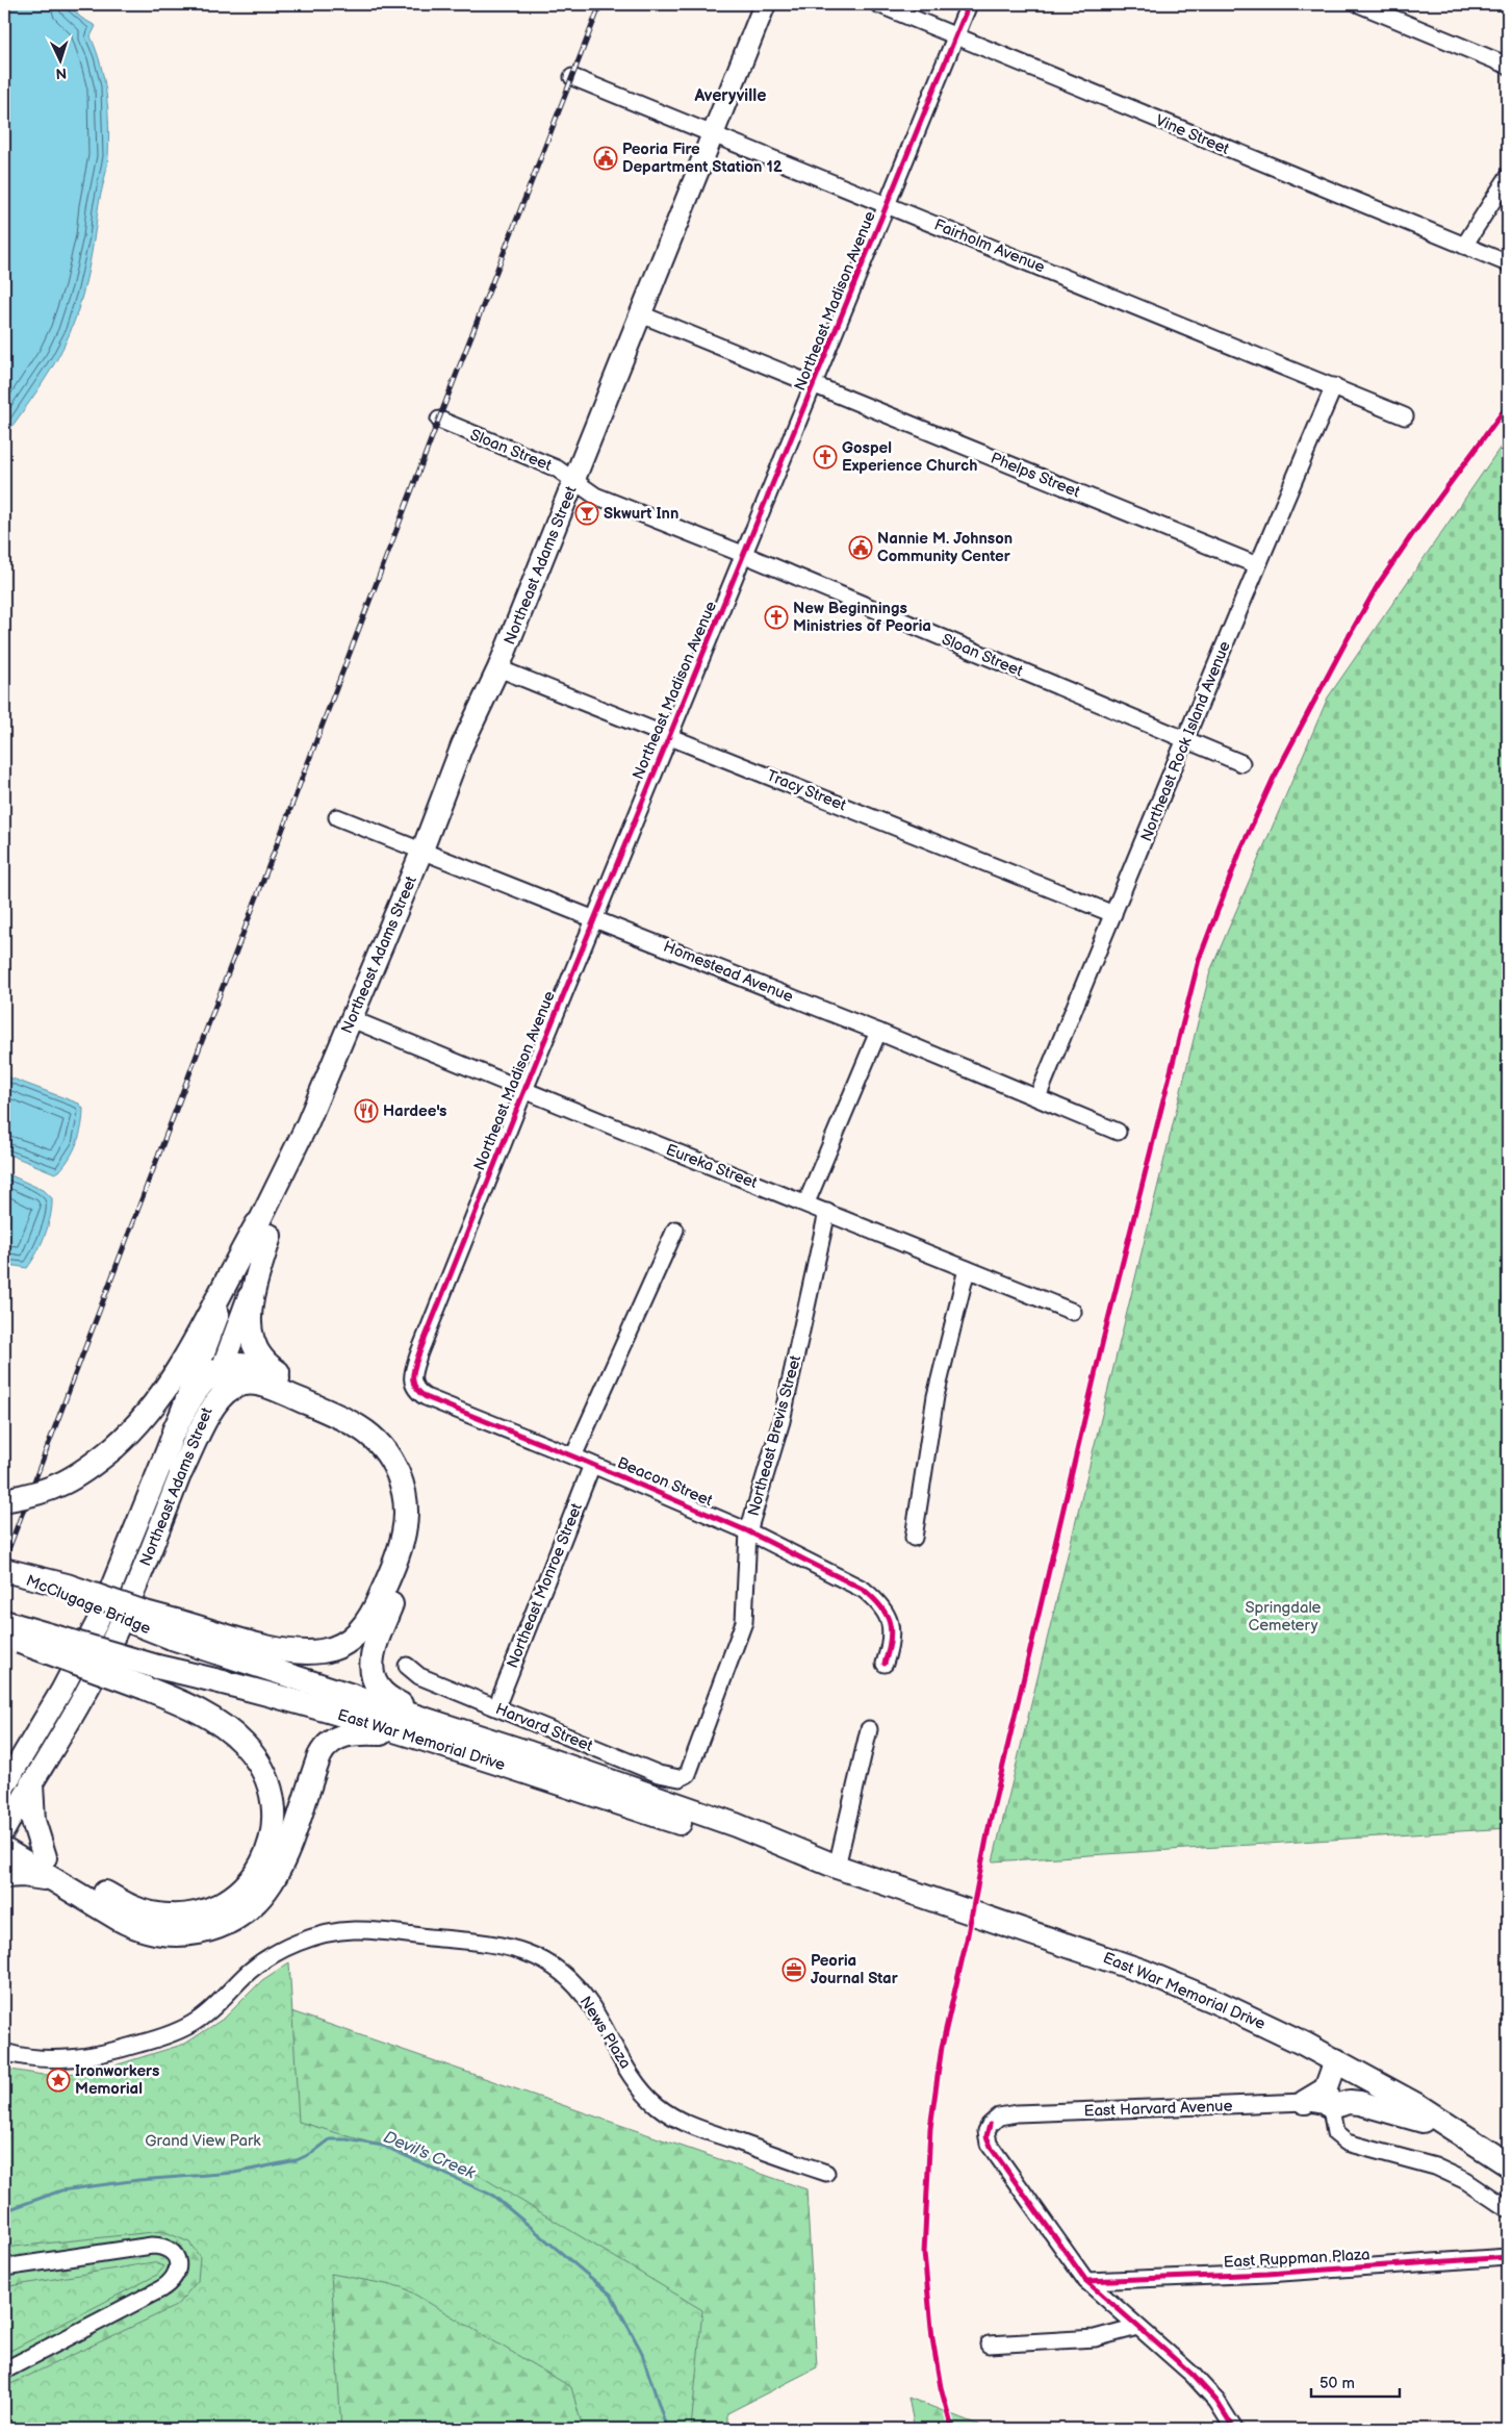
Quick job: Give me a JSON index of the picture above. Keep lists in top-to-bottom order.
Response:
{
  "streets": {
    "highway": ["McClugage Bridge", "East War Memorial Drive"],
    "main road": ["Northeast Adams Street"],
    "street": [
      "Vine Street",
      "Fairholm Avenue",
      "Northeast Madison Avenue",
      "Sloan Street",
      "Phelps Street",
      "Northeast Rock Island Avenue",
      "Tracy Street",
      "Homestead Avenue",
      "Eureka Street",
      "Northeast Brevis Street",
      "Beacon Street",
      "Northeast Monroe Street",
      "Harvard Street",
      "News Plaza",
      "East Harvard Avenue",
      "East Ruppman Plaza"
    ]
  },
  "crossings": [
    ["Vine Street", "Northeast Madison Avenue"],
    ["Fairholm Avenue", "Northeast Madison Avenue"],
    ["Fairholm Avenue", "Northeast Adams Street"],
    ["Fairholm Avenue", "Northeast Rock Island Avenue"],
    ["Northeast Madison Avenue", "Sloan Street"],
    ["Northeast Madison Avenue", "Phelps Street"],
    ["Northeast Madison Avenue", "Tracy Street"],
    ["Northeast Madison Avenue", "Homestead Avenue"],
    ["Northeast Madison Avenue", "Eureka Street"],
    ["Northeast Madison Avenue", "Beacon Street"],
    ["Sloan Street", "Northeast Adams Street"],
    ["Sloan Street", "Northeast Rock Island Avenue"],
    ["Phelps Street", "Northeast Adams Street"],
    ["Phelps Street", "Northeast Rock Island Avenue"],
    ["Northeast Adams Street", "Tracy Street"],
    ["Northeast Adams Street", "Homestead Avenue"],
    ["Northeast Adams Street", "Eureka Street"],
    ["Northeast Rock Island Avenue", "Tracy Street"],
    ["Northeast Rock Island Avenue", "Homestead Avenue"],
    ["Eureka Street", "Northeast Brevis Street"],
    ["Northeast Brevis Street", "Beacon Street"],
    ["Northeast Brevis Street", "Harvard Street"],
    ["Beacon Street", "Northeast Monroe Street"],
    ["Northeast Monroe Street", "Harvard Street"],
    ["McClugage Bridge", "East War Memorial Drive"],
    ["East Harvard Avenue", "East Ruppman Plaza"]
  ],
  "districts": ["Averyville"],
  "water": ["Devil's Creek"],
  "parks": ["Springdale Cemetery", "Grand View Park"],
  "places": {
    "public building": ["Peoria Fire Department Station 12", "Nannie M. Johnson Community Center"],
    "church": ["Gospel Experience Church", "New Beginnings Ministries of Peoria"],
    "bar": ["Skwurt Inn"],
    "restaurant": ["Hardee's"],
    "office": ["Peoria Journal Star"],
    "place": ["Ironworkers Memorial"]
  },
  "scale_bar": "50 m",
  "north": "bottom"
}
